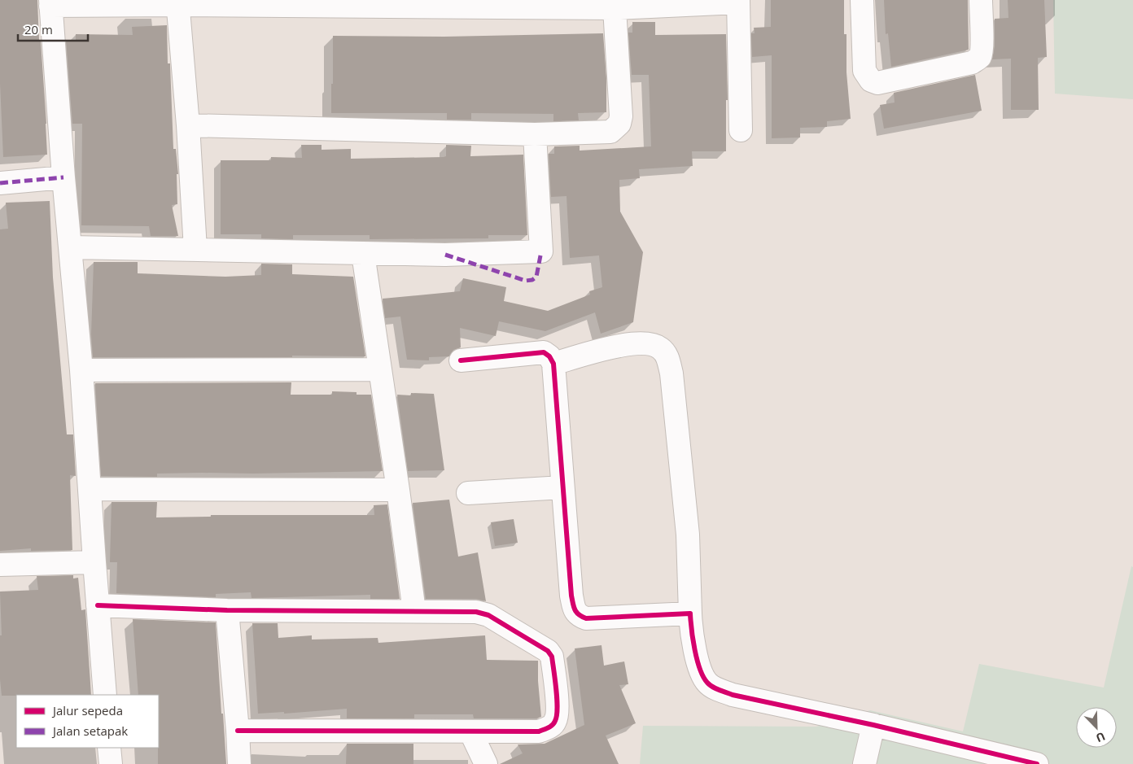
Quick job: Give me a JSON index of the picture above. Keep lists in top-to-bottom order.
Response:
{
  "legend": ["Jalur sepeda", "Jalan setapak"],
  "scale_bar": "20 m",
  "north": "bottom right"
}
